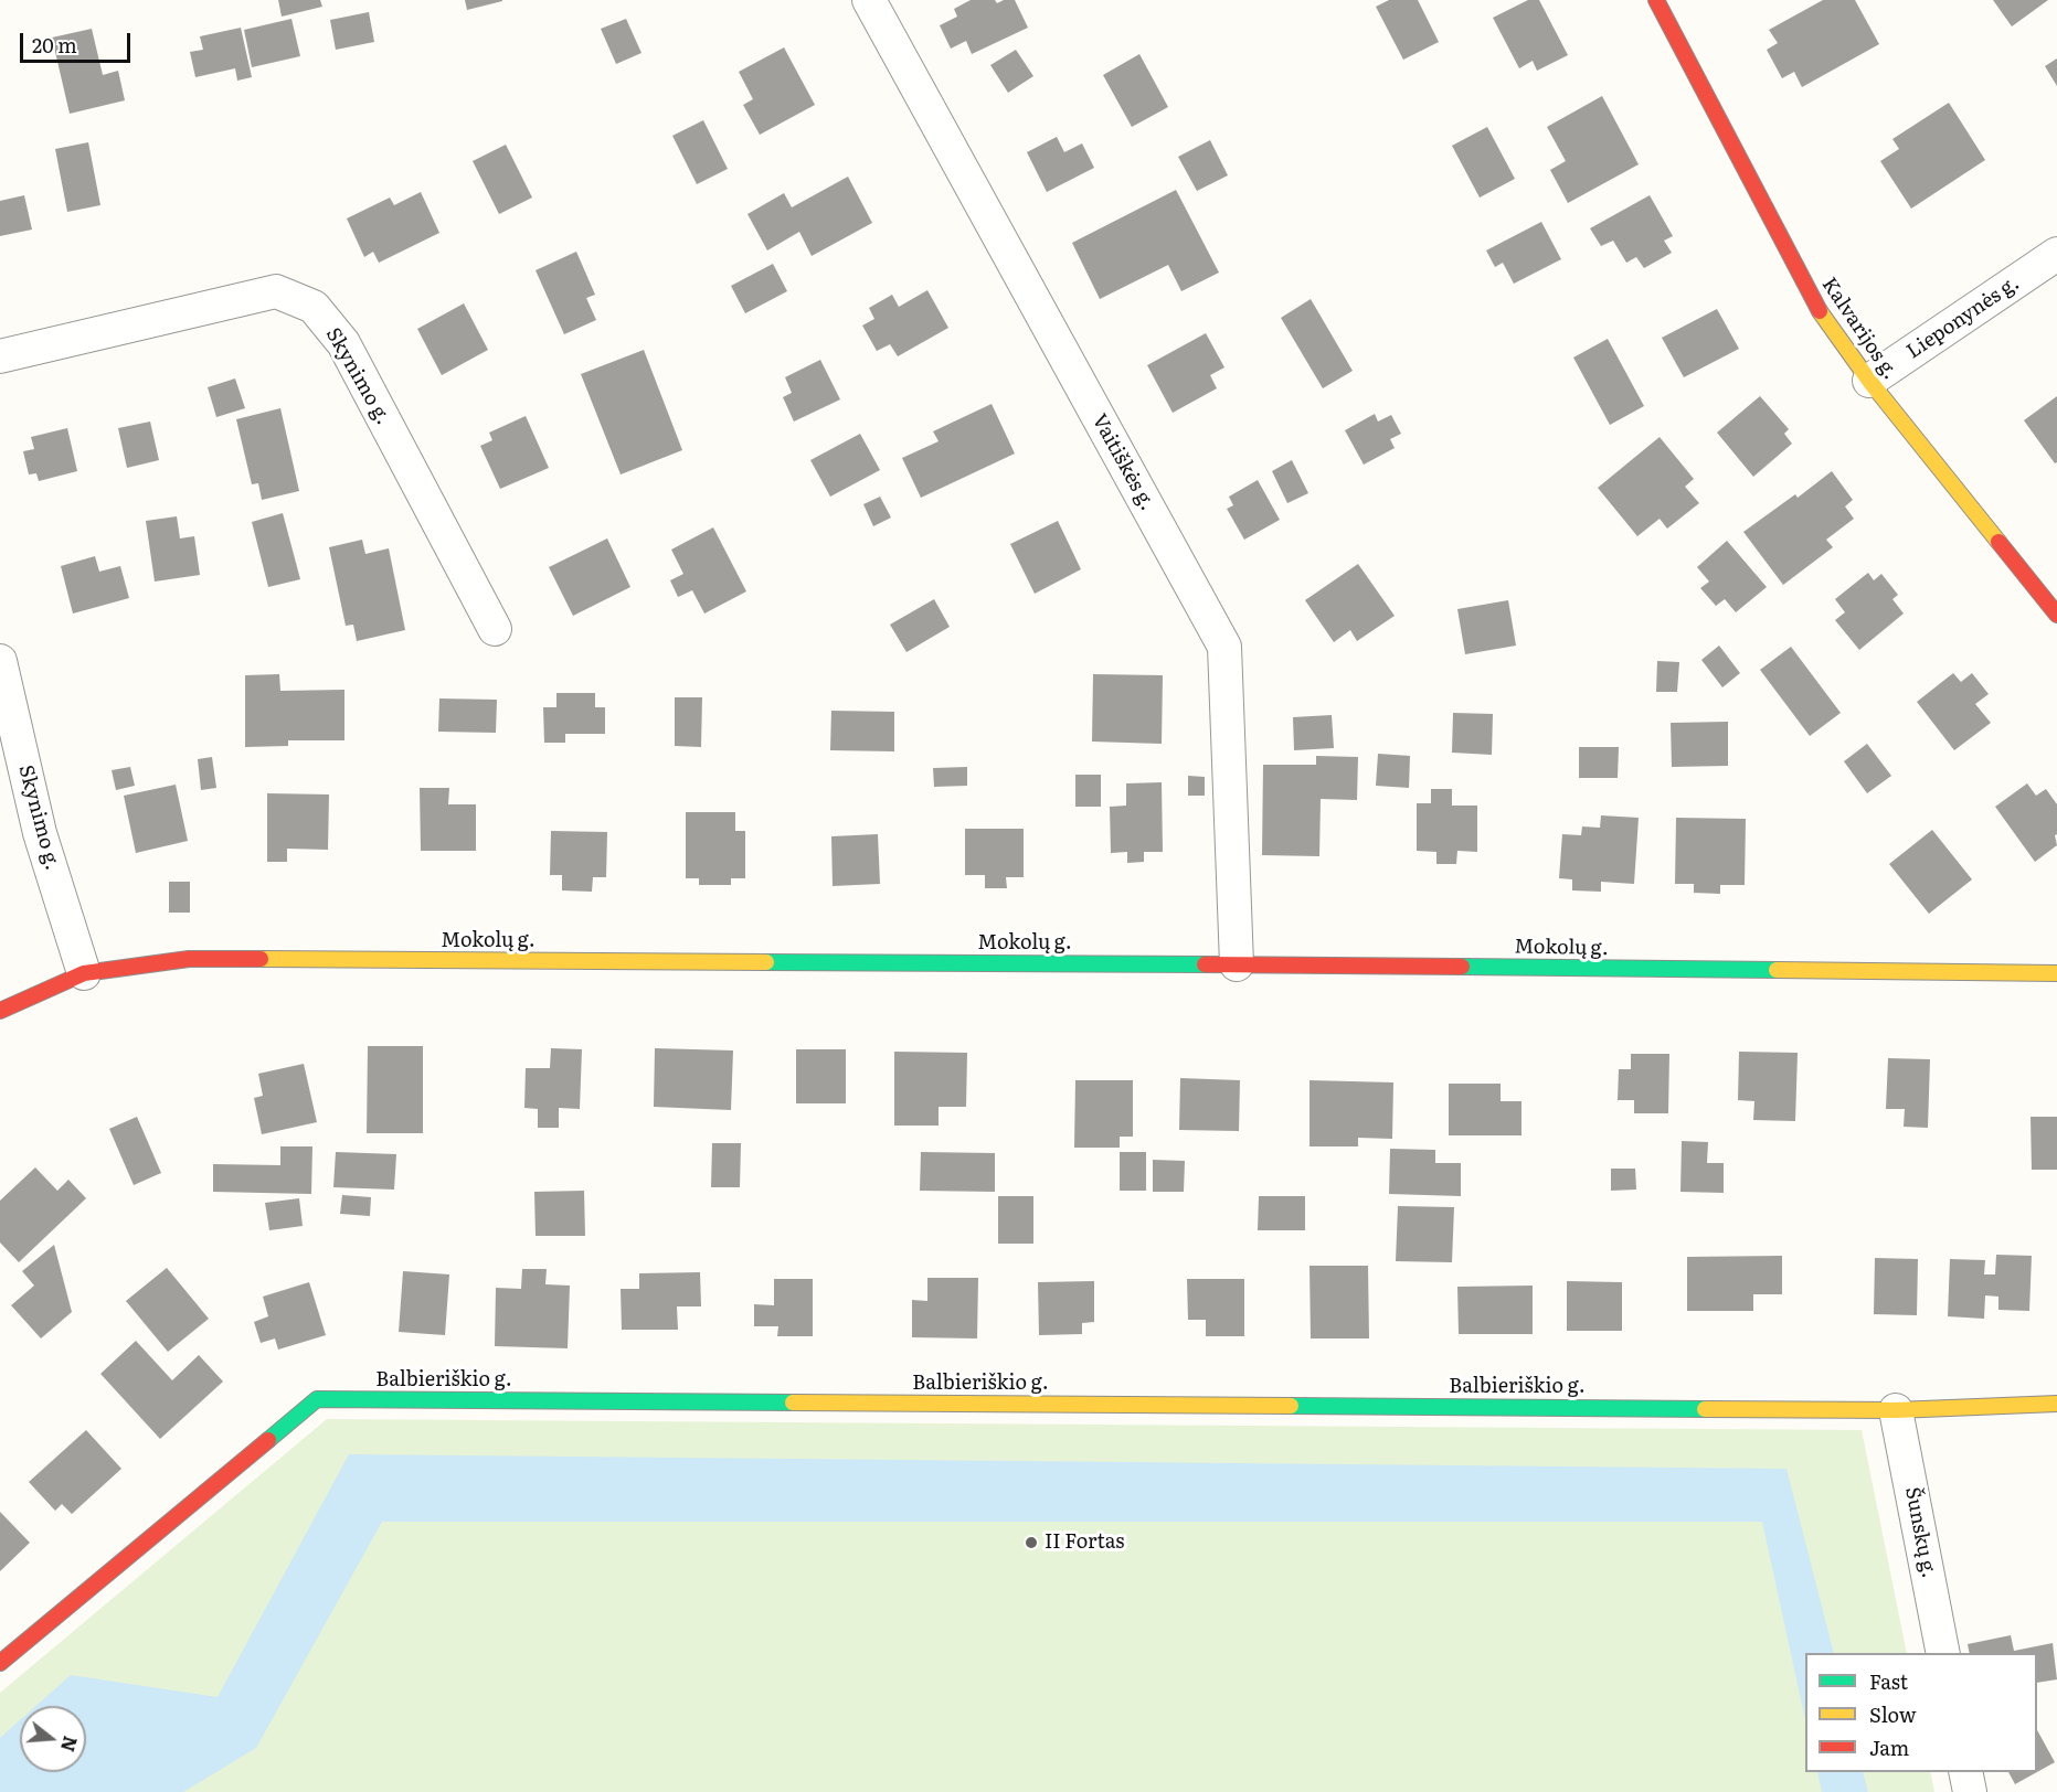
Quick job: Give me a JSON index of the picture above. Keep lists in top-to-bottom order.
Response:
{
  "streets": {
    "street": [
      "Lieponynės g.",
      "Kalvarijos g.",
      "Skynimo g.",
      "Vaitiškės g.",
      "Mokolų g.",
      "Balbieriškio g.",
      "Šunskų g."
    ]
  },
  "crossings": [
    ["Lieponynės g.", "Kalvarijos g."],
    ["Skynimo g.", "Mokolų g."],
    ["Vaitiškės g.", "Mokolų g."],
    ["Balbieriškio g.", "Šunskų g."]
  ],
  "places": ["II Fortas"],
  "legend": ["Fast", "Slow", "Jam"],
  "scale_bar": "20 m",
  "north": "right"
}
